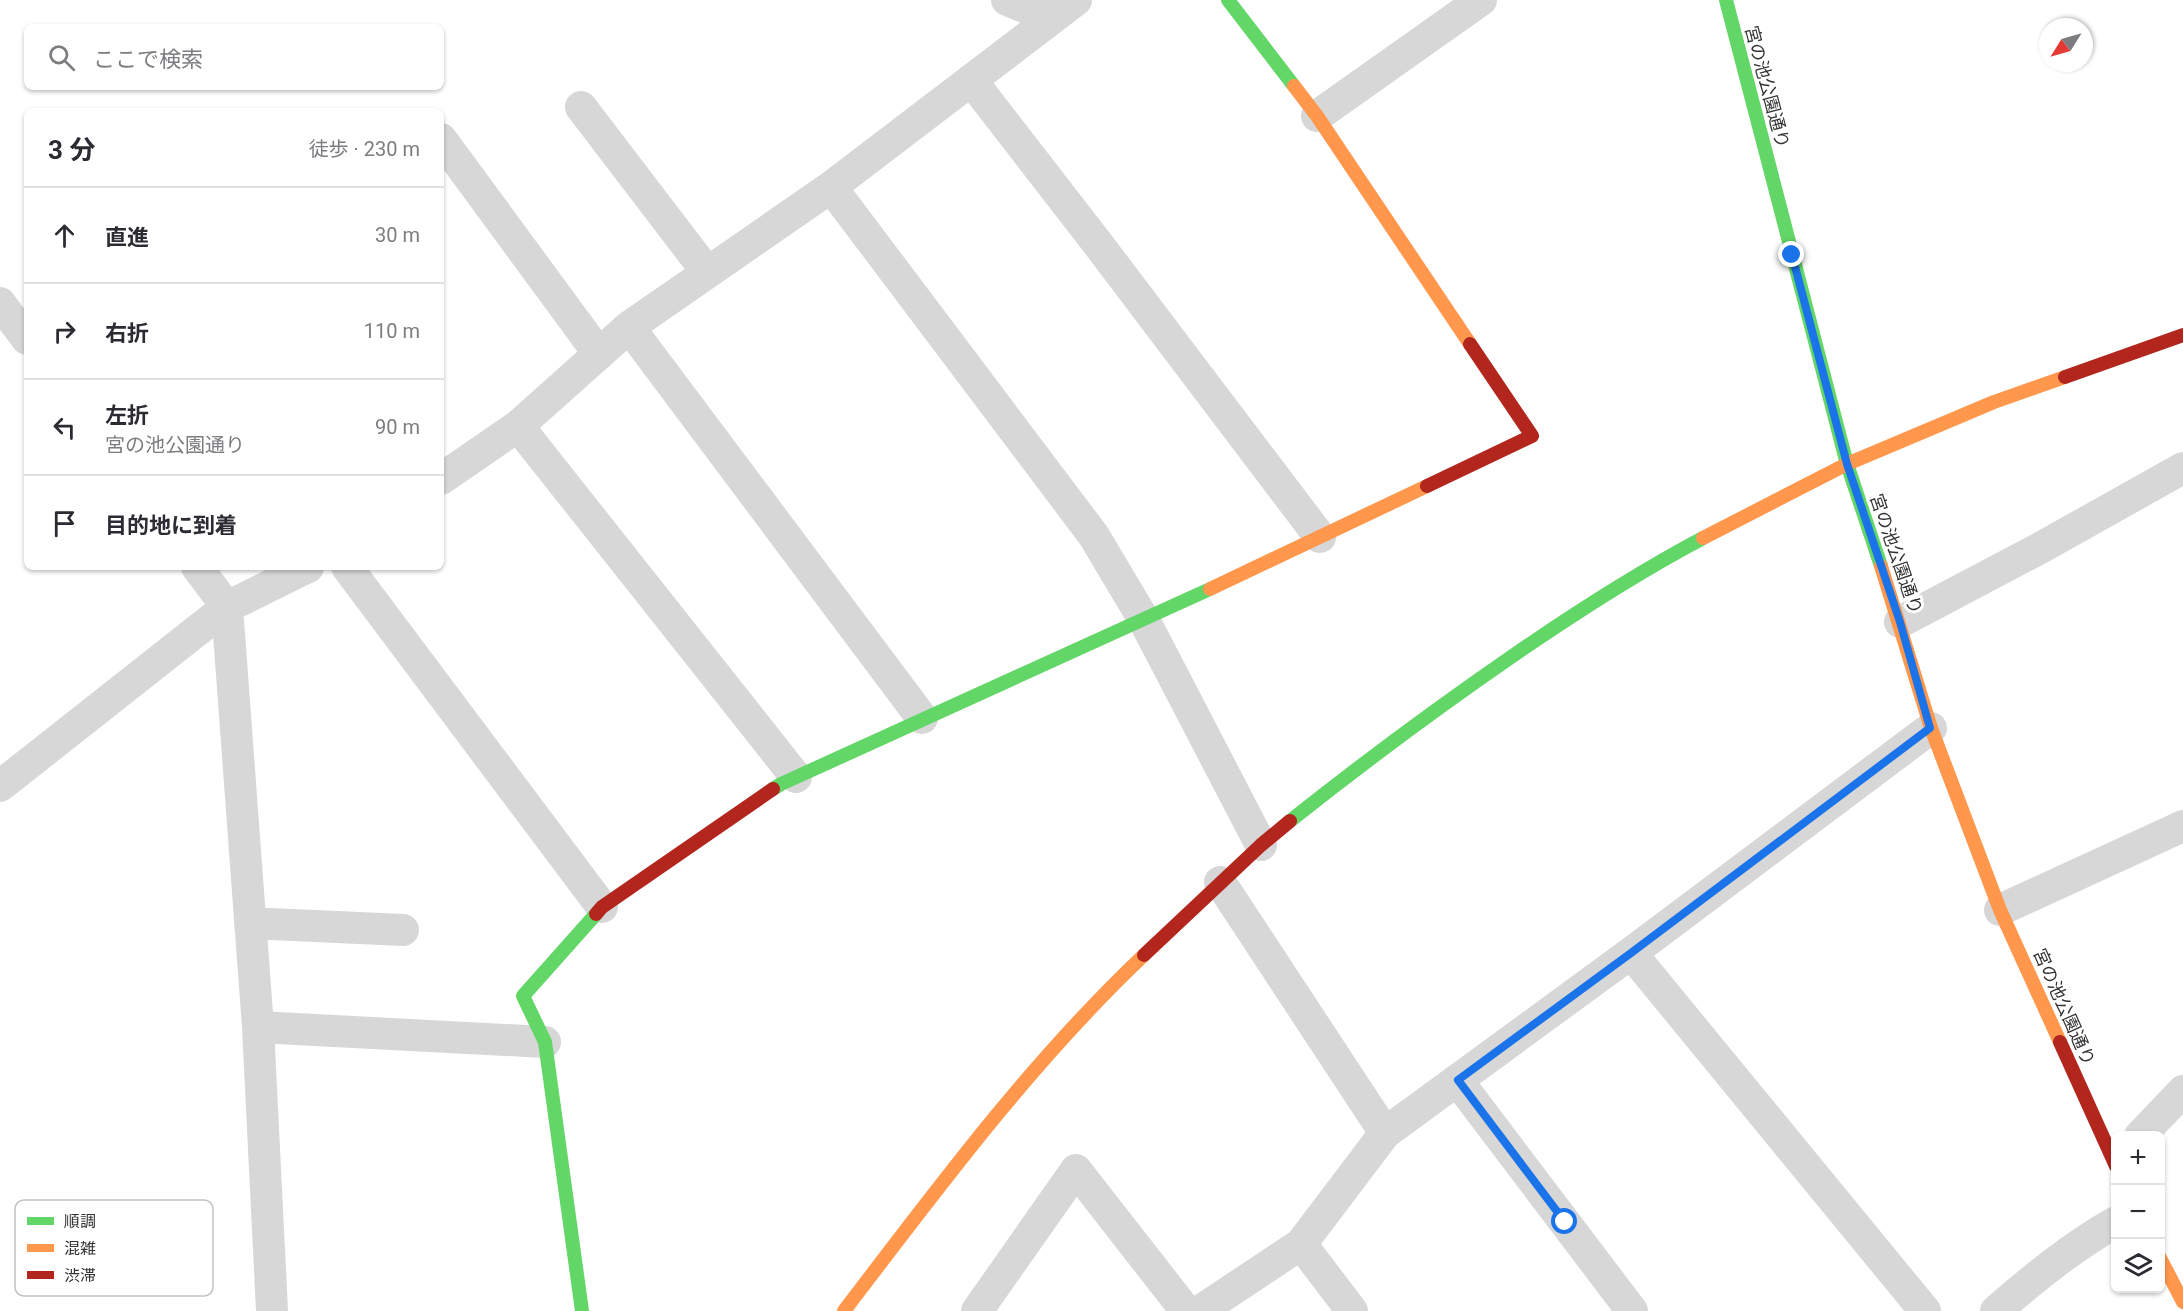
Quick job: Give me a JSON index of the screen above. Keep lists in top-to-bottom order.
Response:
{
  "streets": {
    "street": ["宮の池公園通り"]
  },
  "legend": ["順調", "混雑", "渋滞"],
  "north": "bottom left",
  "page": {
    "search": "ここで検索",
    "heading": ["3 分", "徒歩 · 230 m"],
    "list": [
      ["直進", "30 m"],
      ["右折", "110 m"],
      ["左折", "宮の池公園通り", "90 m"],
      "目的地に到着"
    ],
    "map_buttons": ["+", "−"]
  }
}
